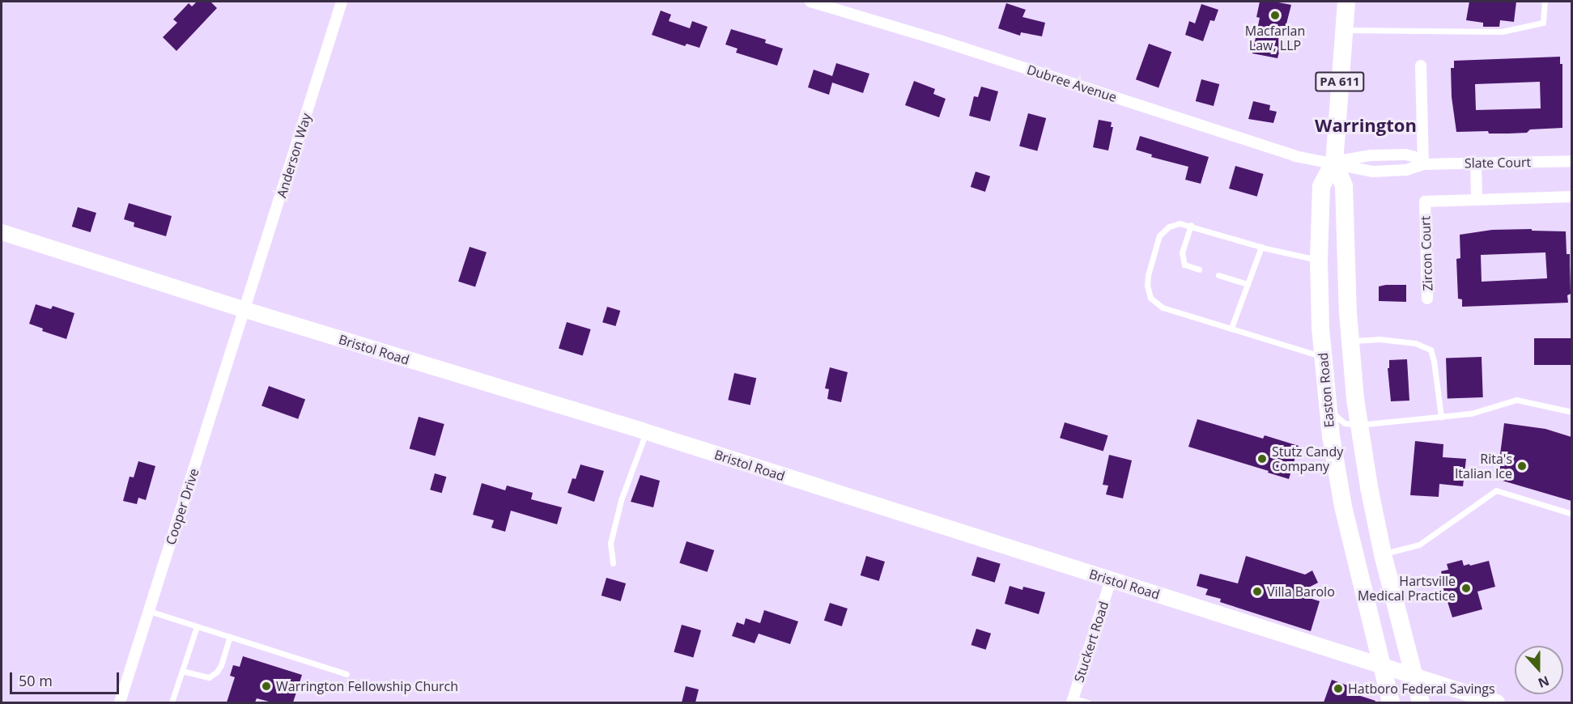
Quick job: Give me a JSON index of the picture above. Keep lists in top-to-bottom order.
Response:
{
  "streets": {
    "highway": ["PA 611", "Easton Road"],
    "main road": ["Bristol Road"],
    "street": [
      "Dubree Avenue",
      "Anderson Way",
      "Slate Court",
      "Zircon Court",
      "Cooper Drive",
      "Stuckert Road"
    ]
  },
  "crossings": [
    ["Dubree Avenue", "Slate Court"],
    ["Dubree Avenue", "Easton Road"],
    ["Anderson Way", "Bristol Road"],
    ["Anderson Way", "Cooper Drive"],
    ["Slate Court", "Easton Road"],
    ["Bristol Road", "Easton Road"],
    ["Bristol Road", "Cooper Drive"],
    ["Bristol Road", "Stuckert Road"]
  ],
  "districts": ["Warrington"],
  "places": [
    "Macfarlan Law, LLP",
    "Stutz Candy Company",
    "Rita's Italian Ice",
    "Hartsville Medical Practice",
    "Villa Barolo",
    "Warrington Fellowship Church",
    "Hatboro Federal Savings"
  ],
  "scale_bar": "50 m",
  "north": "bottom"
}
